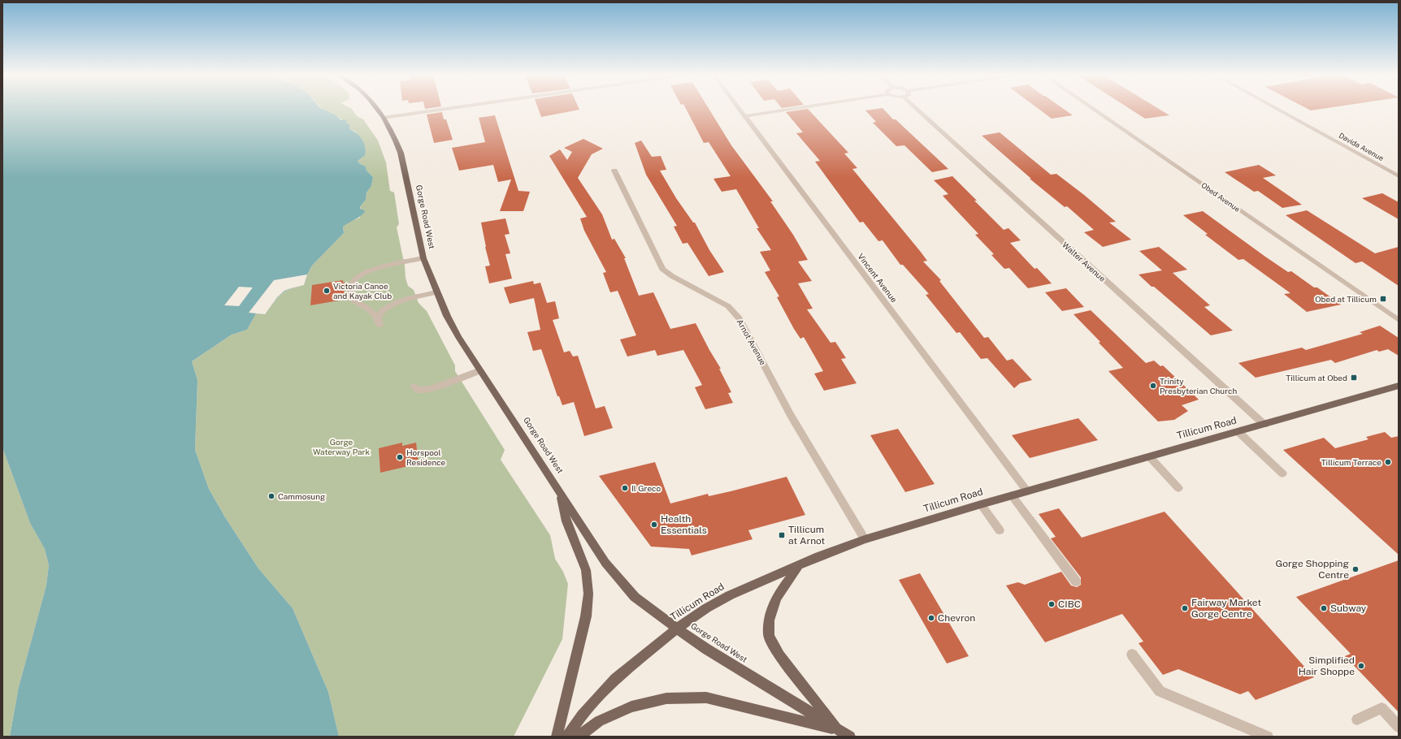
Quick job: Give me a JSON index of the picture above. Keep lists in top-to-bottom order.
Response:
{
  "streets": {
    "main road": ["Gorge Road West", "Tillicum Road"],
    "street": [
      "Davida Avenue",
      "Obed Avenue",
      "Walter Avenue",
      "Vincent Avenue",
      "Arnot Avenue"
    ]
  },
  "crossings": [
    ["Gorge Road West", "Tillicum Road"],
    ["Walter Avenue", "Tillicum Road"],
    ["Vincent Avenue", "Tillicum Road"],
    ["Arnot Avenue", "Tillicum Road"]
  ],
  "parks": ["Gorge Waterway Park"],
  "places": {
    "other": [
      "Victoria Canoe and Kayak Club",
      "Trinity Presbyterian Church",
      "Horspool Residence",
      "Tillicum Terrace",
      "Il Greco",
      "Cammosung",
      "Health Essentials",
      "Gorge Shopping Centre",
      "CIBC",
      "Fairway Market Gorge Centre",
      "Subway",
      "Chevron",
      "Simplified Hair Shoppe"
    ],
    "transit": ["Obed at Tillicum", "Tillicum at Obed", "Tillicum at Arnot"]
  }
}
